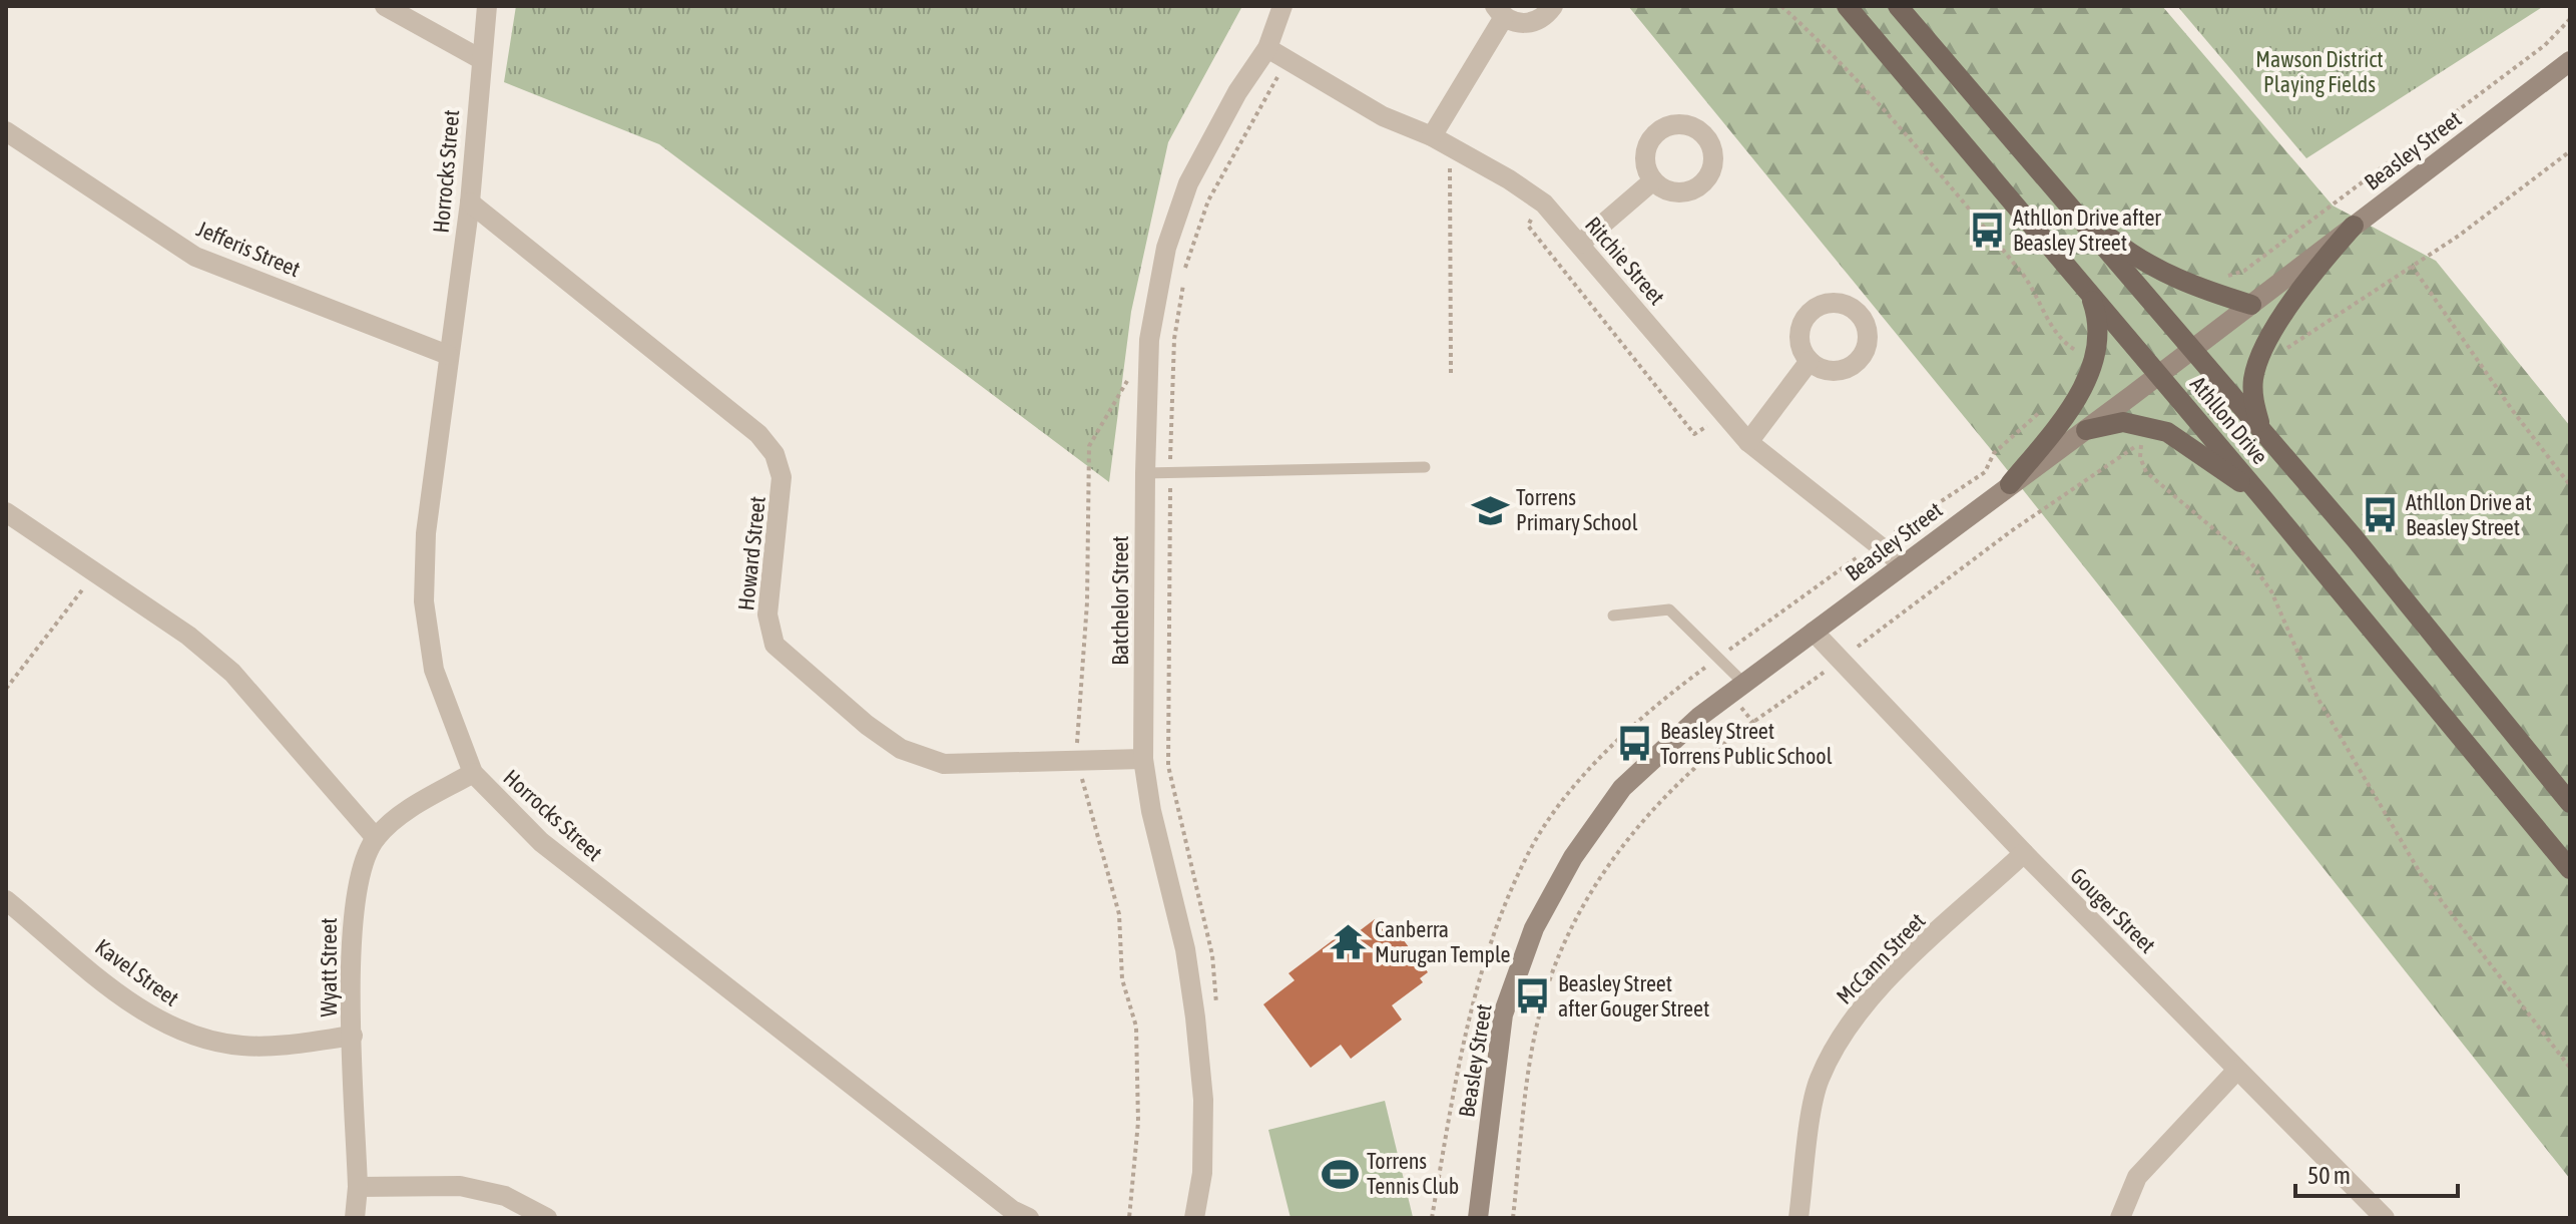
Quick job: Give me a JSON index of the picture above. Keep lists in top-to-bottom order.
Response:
{
  "streets": {
    "main road": ["Beasley Street", "Athllon Drive"],
    "street": [
      "Horrocks Street",
      "Jefferis Street",
      "Ritchie Street",
      "Howard Street",
      "Batchelor Street",
      "Gouger Street",
      "McCann Street",
      "Wyatt Street",
      "Kavel Street"
    ]
  },
  "crossings": [
    ["Beasley Street", "Ritchie Street"],
    ["Beasley Street", "Athllon Drive"],
    ["Beasley Street", "Gouger Street"],
    ["Horrocks Street", "Jefferis Street"],
    ["Horrocks Street", "Howard Street"],
    ["Horrocks Street", "Wyatt Street"],
    ["Ritchie Street", "Batchelor Street"],
    ["Howard Street", "Batchelor Street"],
    ["Gouger Street", "McCann Street"],
    ["Wyatt Street", "Kavel Street"]
  ],
  "parks": ["Mawson District Playing Fields"],
  "places": {
    "bus stop": [
      "Athllon Drive after Beasley Street",
      "Athllon Drive at Beasley Street",
      "Beasley Street Torrens Public School",
      "Beasley Street after Gouger Street"
    ],
    "school or university": ["Torrens Primary School"],
    "temple": ["Canberra Murugan Temple"],
    "sports": ["Torrens Tennis Club"]
  },
  "scale_bar": "50 m"
}
